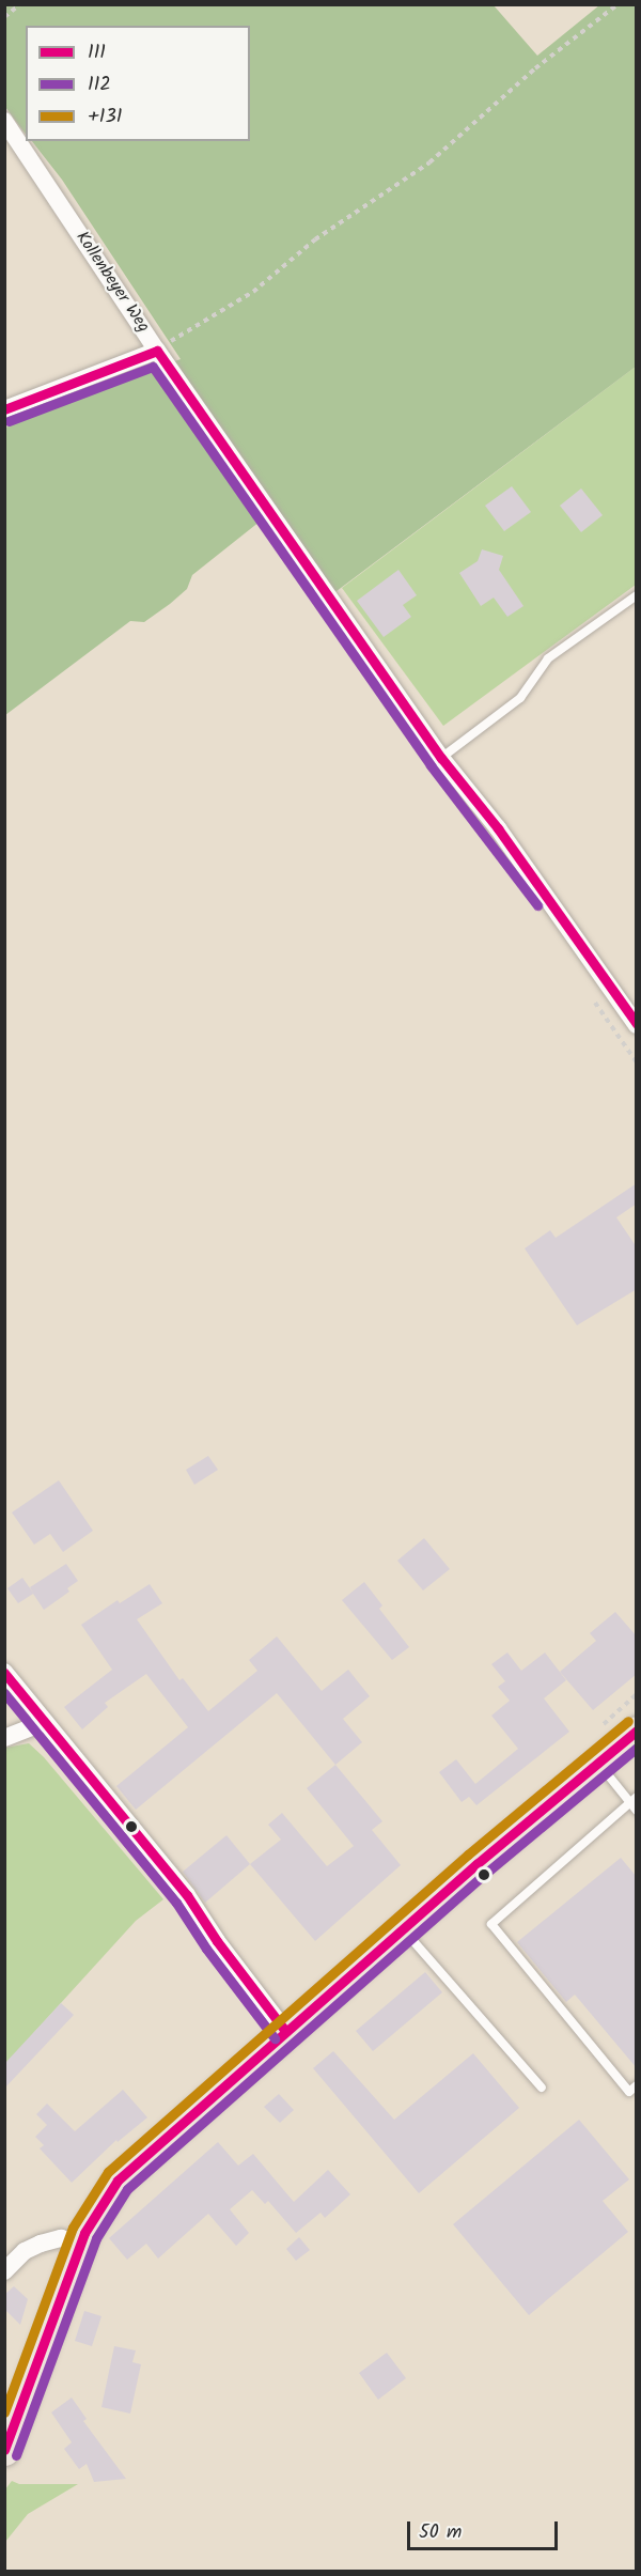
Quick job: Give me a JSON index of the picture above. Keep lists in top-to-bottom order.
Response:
{
  "streets": {
    "street": ["Kollenbeyer Weg"]
  },
  "lines": ["transit line 111", "transit line 112", "transit line +131"],
  "legend": ["111", "112", "+131"],
  "scale_bar": "50 m"
}
